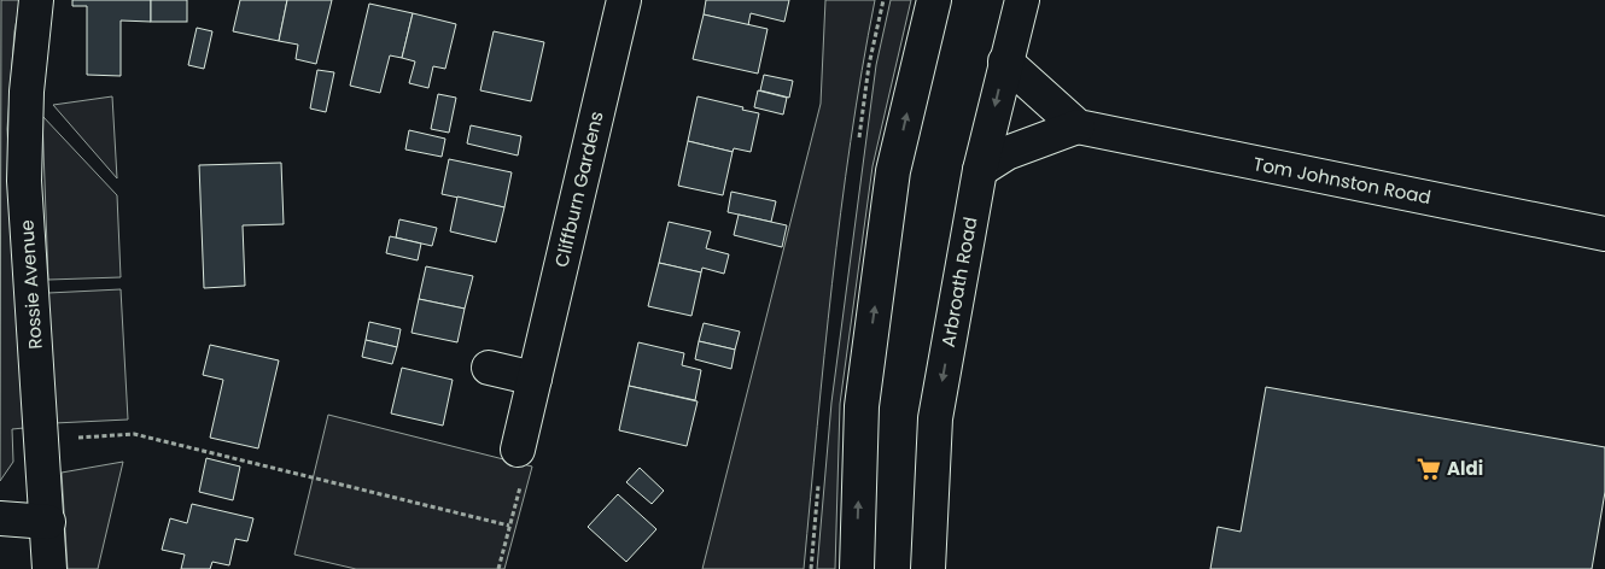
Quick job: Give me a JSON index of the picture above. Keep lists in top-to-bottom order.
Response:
{
  "streets": {
    "street": [
      "Tom Johnston Road",
      "Cliffburn Gardens",
      "Arbroath Road",
      "Rossie Avenue"
    ]
  },
  "places": {
    "supermarket": ["Aldi"]
  }
}
